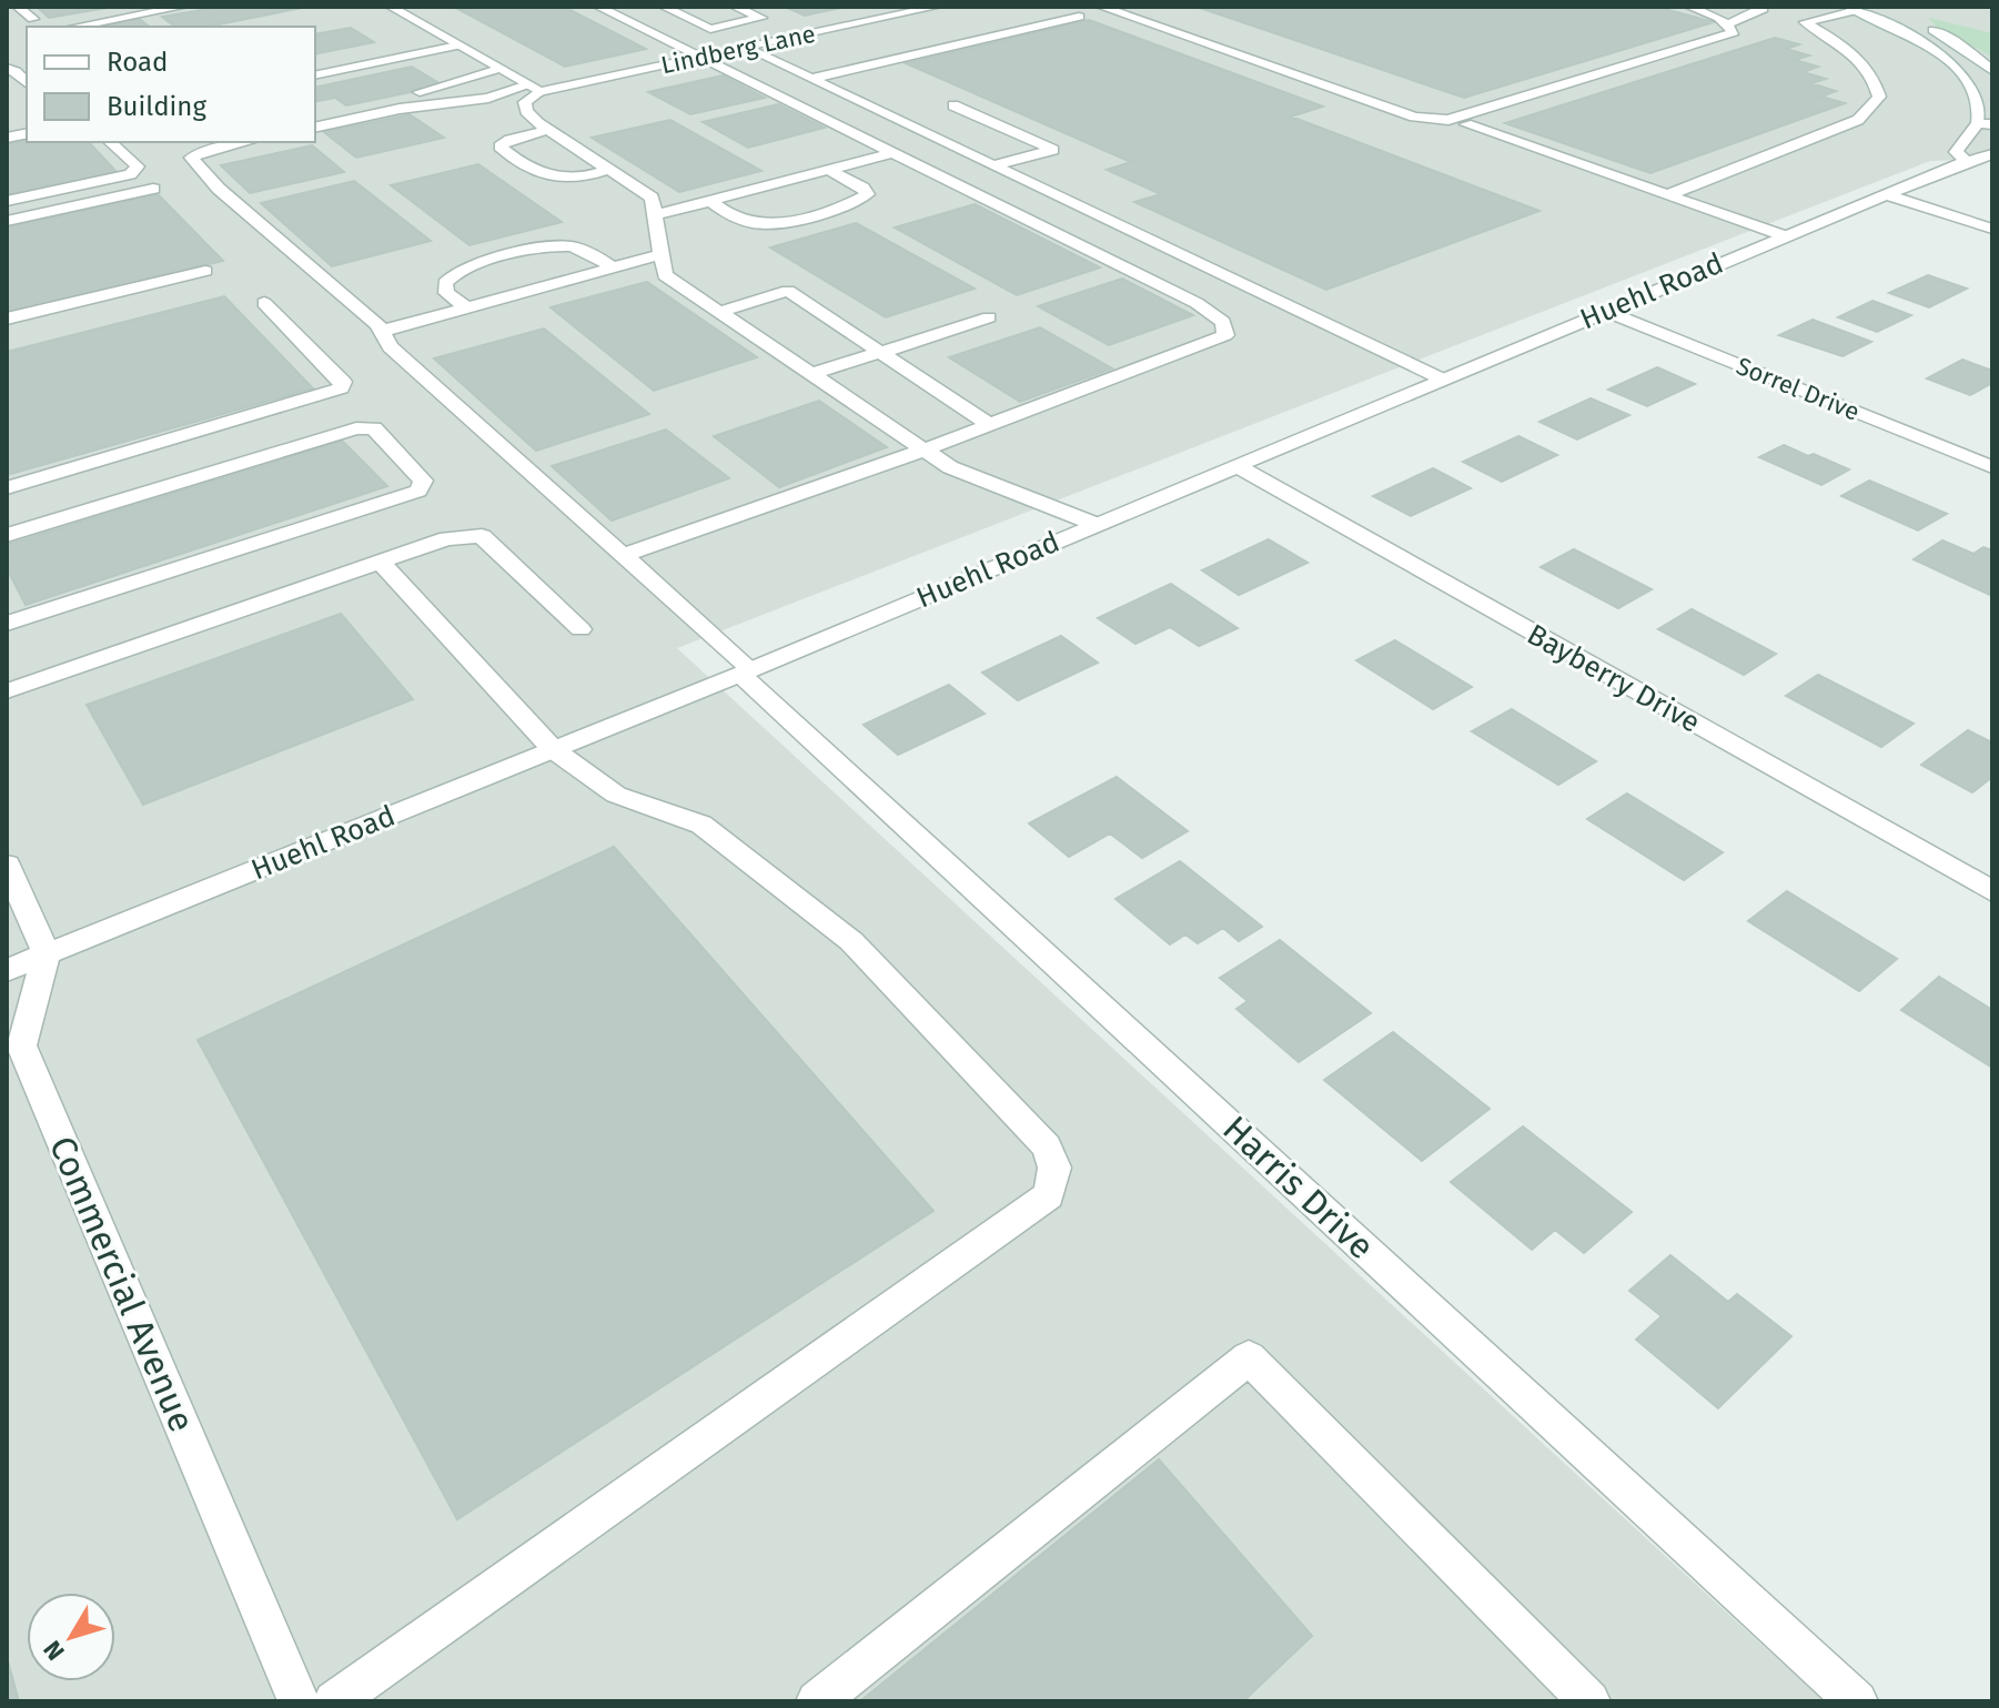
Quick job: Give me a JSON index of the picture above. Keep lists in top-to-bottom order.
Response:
{
  "streets": {
    "street": [
      "Lindberg Lane",
      "Huehl Road",
      "Sorrel Drive",
      "Bayberry Drive",
      "Harris Drive",
      "Commercial Avenue"
    ]
  },
  "crossings": [
    ["Huehl Road", "Sorrel Drive"],
    ["Huehl Road", "Bayberry Drive"],
    ["Huehl Road", "Harris Drive"],
    ["Huehl Road", "Commercial Avenue"]
  ],
  "legend": ["Road", "Building"],
  "north": "bottom left"
}
